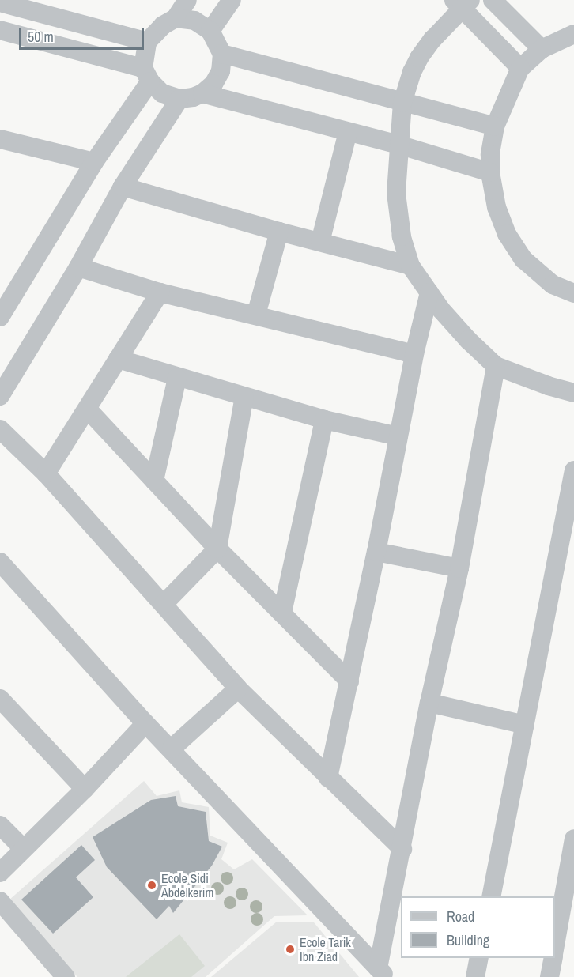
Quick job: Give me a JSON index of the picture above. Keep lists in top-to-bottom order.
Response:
{
  "places": ["Ecole Sidi Abdelkerim", "Ecole Tarik Ibn Ziad"],
  "legend": ["Road", "Building"],
  "scale_bar": "50 m"
}
